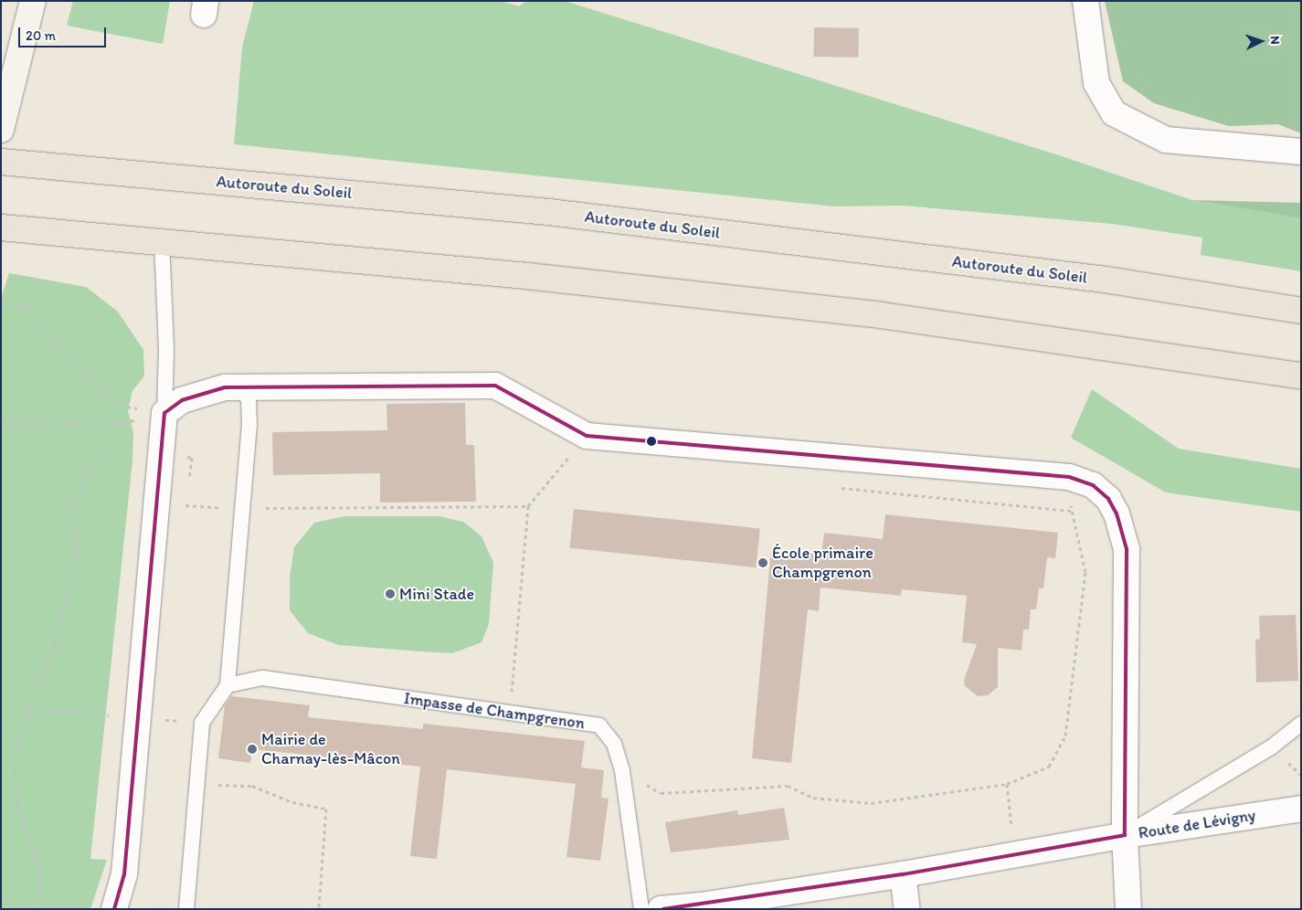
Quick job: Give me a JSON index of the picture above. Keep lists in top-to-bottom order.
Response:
{
  "streets": {
    "highway": ["Autoroute du Soleil"],
    "street": ["Route de Lévigny"],
    "lane": ["Impasse de Champgrenon"]
  },
  "places": ["École primaire Champgrenon", "Mini Stade", "Mairie de Charnay-lès-Mâcon"],
  "scale_bar": "20 m",
  "north": "right"
}
